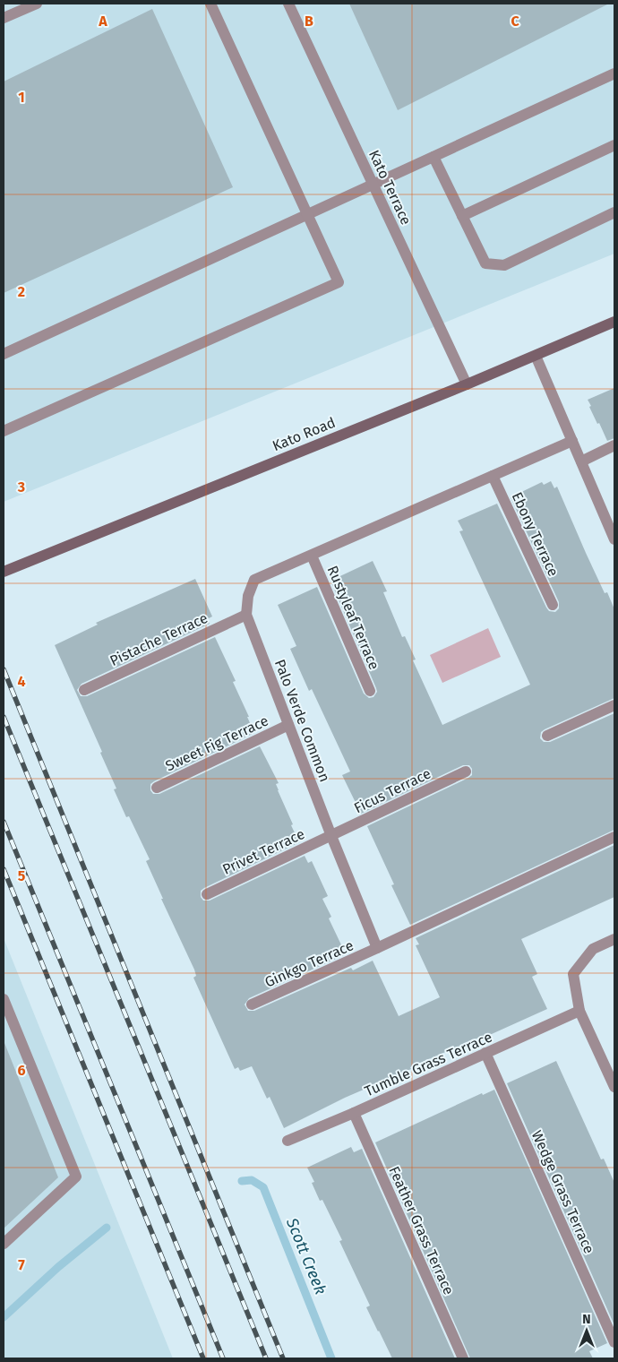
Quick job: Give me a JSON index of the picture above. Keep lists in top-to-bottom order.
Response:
{
  "streets": {
    "street": [
      "Kato Terrace",
      "Kato Road",
      "Ebony Terrace",
      "Rustyleaf Terrace",
      "Pistache Terrace",
      "Palo Verde Common",
      "Sweet Fig Terrace",
      "Ficus Terrace",
      "Privet Terrace",
      "Ginkgo Terrace",
      "Tumble Grass Terrace",
      "Wedge Grass Terrace",
      "Feather Grass Terrace"
    ]
  },
  "crossings": [
    ["Kato Terrace", "Kato Road"],
    ["Ebony Terrace", "Palo Verde Common"],
    ["Rustyleaf Terrace", "Palo Verde Common"],
    ["Pistache Terrace", "Palo Verde Common"],
    ["Palo Verde Common", "Sweet Fig Terrace"],
    ["Palo Verde Common", "Ficus Terrace"],
    ["Palo Verde Common", "Privet Terrace"],
    ["Palo Verde Common", "Ginkgo Terrace"],
    ["Ficus Terrace", "Privet Terrace"],
    ["Tumble Grass Terrace", "Wedge Grass Terrace"],
    ["Tumble Grass Terrace", "Feather Grass Terrace"]
  ],
  "water": ["Scott Creek"],
  "north": "top",
  "grid": {
    "columns": ["A", "B", "C"],
    "rows": [
      "1",
      "2",
      "3",
      "4",
      "5",
      "6",
      "7"
    ]
  }
}
